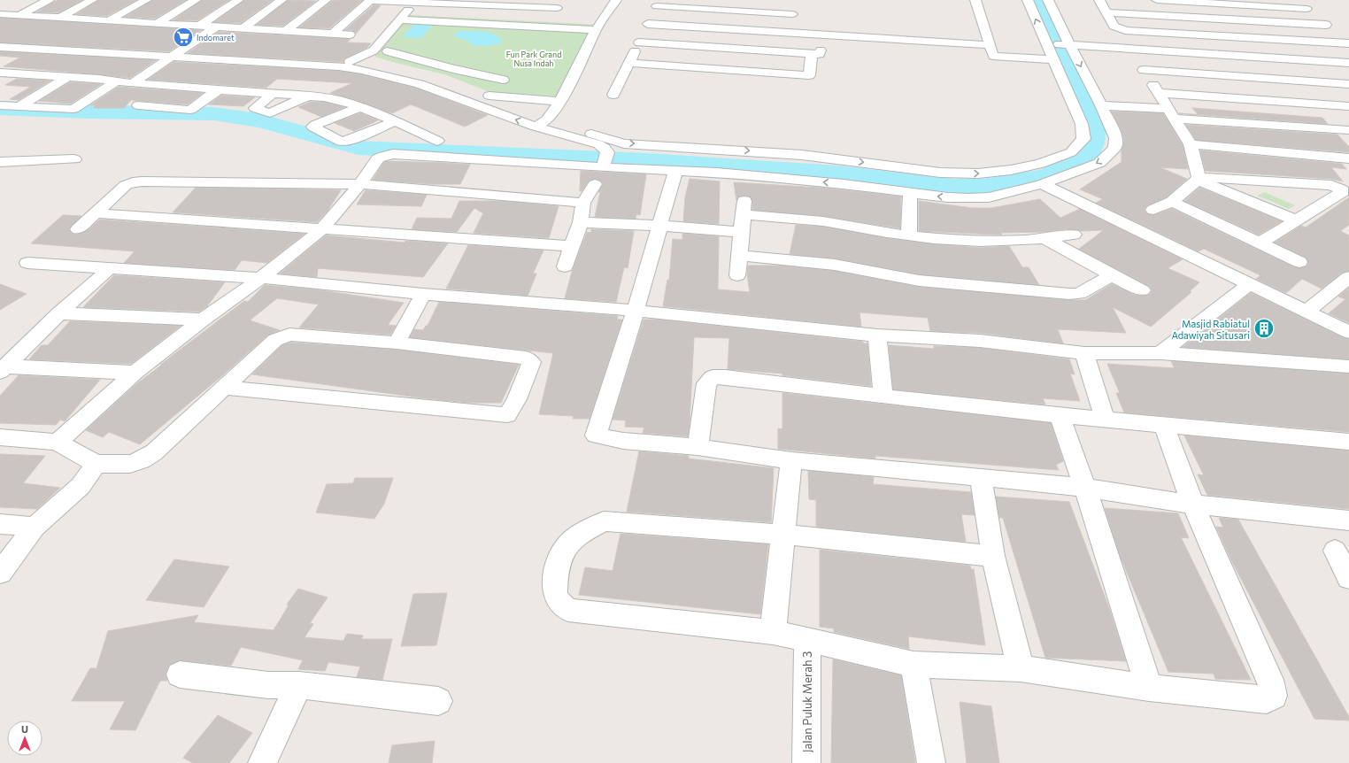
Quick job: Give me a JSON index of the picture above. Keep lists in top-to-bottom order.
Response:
{
  "streets": {
    "street": ["Jalan Puluk Merah 3"]
  },
  "parks": ["Fun Park Grand Nusa Indah"],
  "places": {
    "supermarket": ["Indomaret"],
    "building": ["Masjid Rabiatul Adawiyah Situsari"]
  },
  "north": "top"
}
